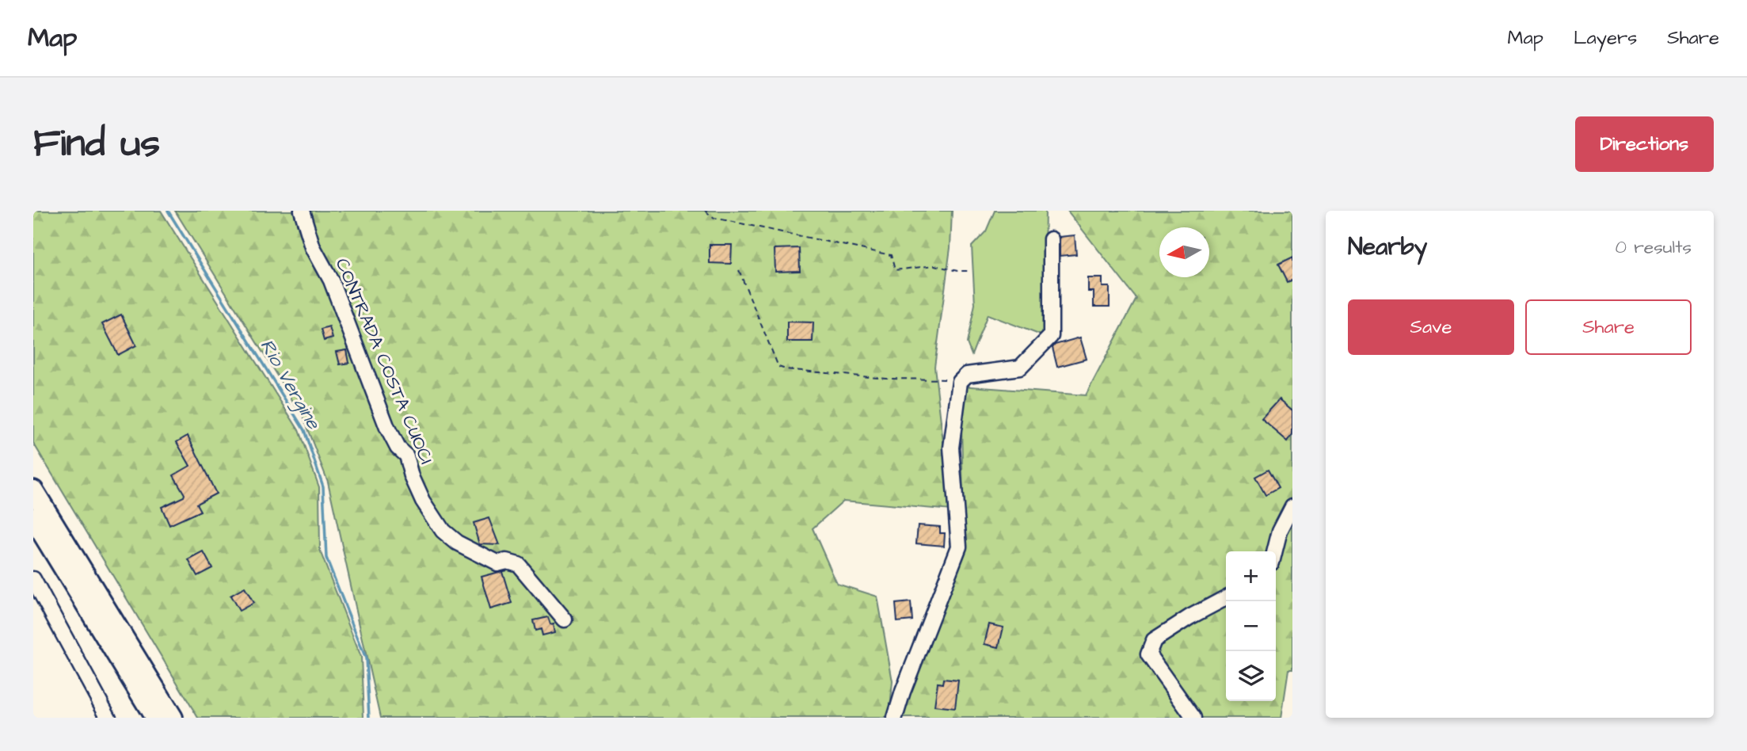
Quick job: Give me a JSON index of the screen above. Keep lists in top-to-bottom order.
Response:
{
  "streets": {
    "street": ["CONTRADA COSTA CUOCI"]
  },
  "water": ["Rio Vergine"],
  "north": "left",
  "page": {
    "header": "Map",
    "nav": ["Map", "Layers", "Share"],
    "buttons": [
      "Directions",
      ["Save", "Share"]
    ],
    "title": "Find us",
    "heading": ["Nearby", "0 results"],
    "map_buttons": ["+", "−"]
  }
}
